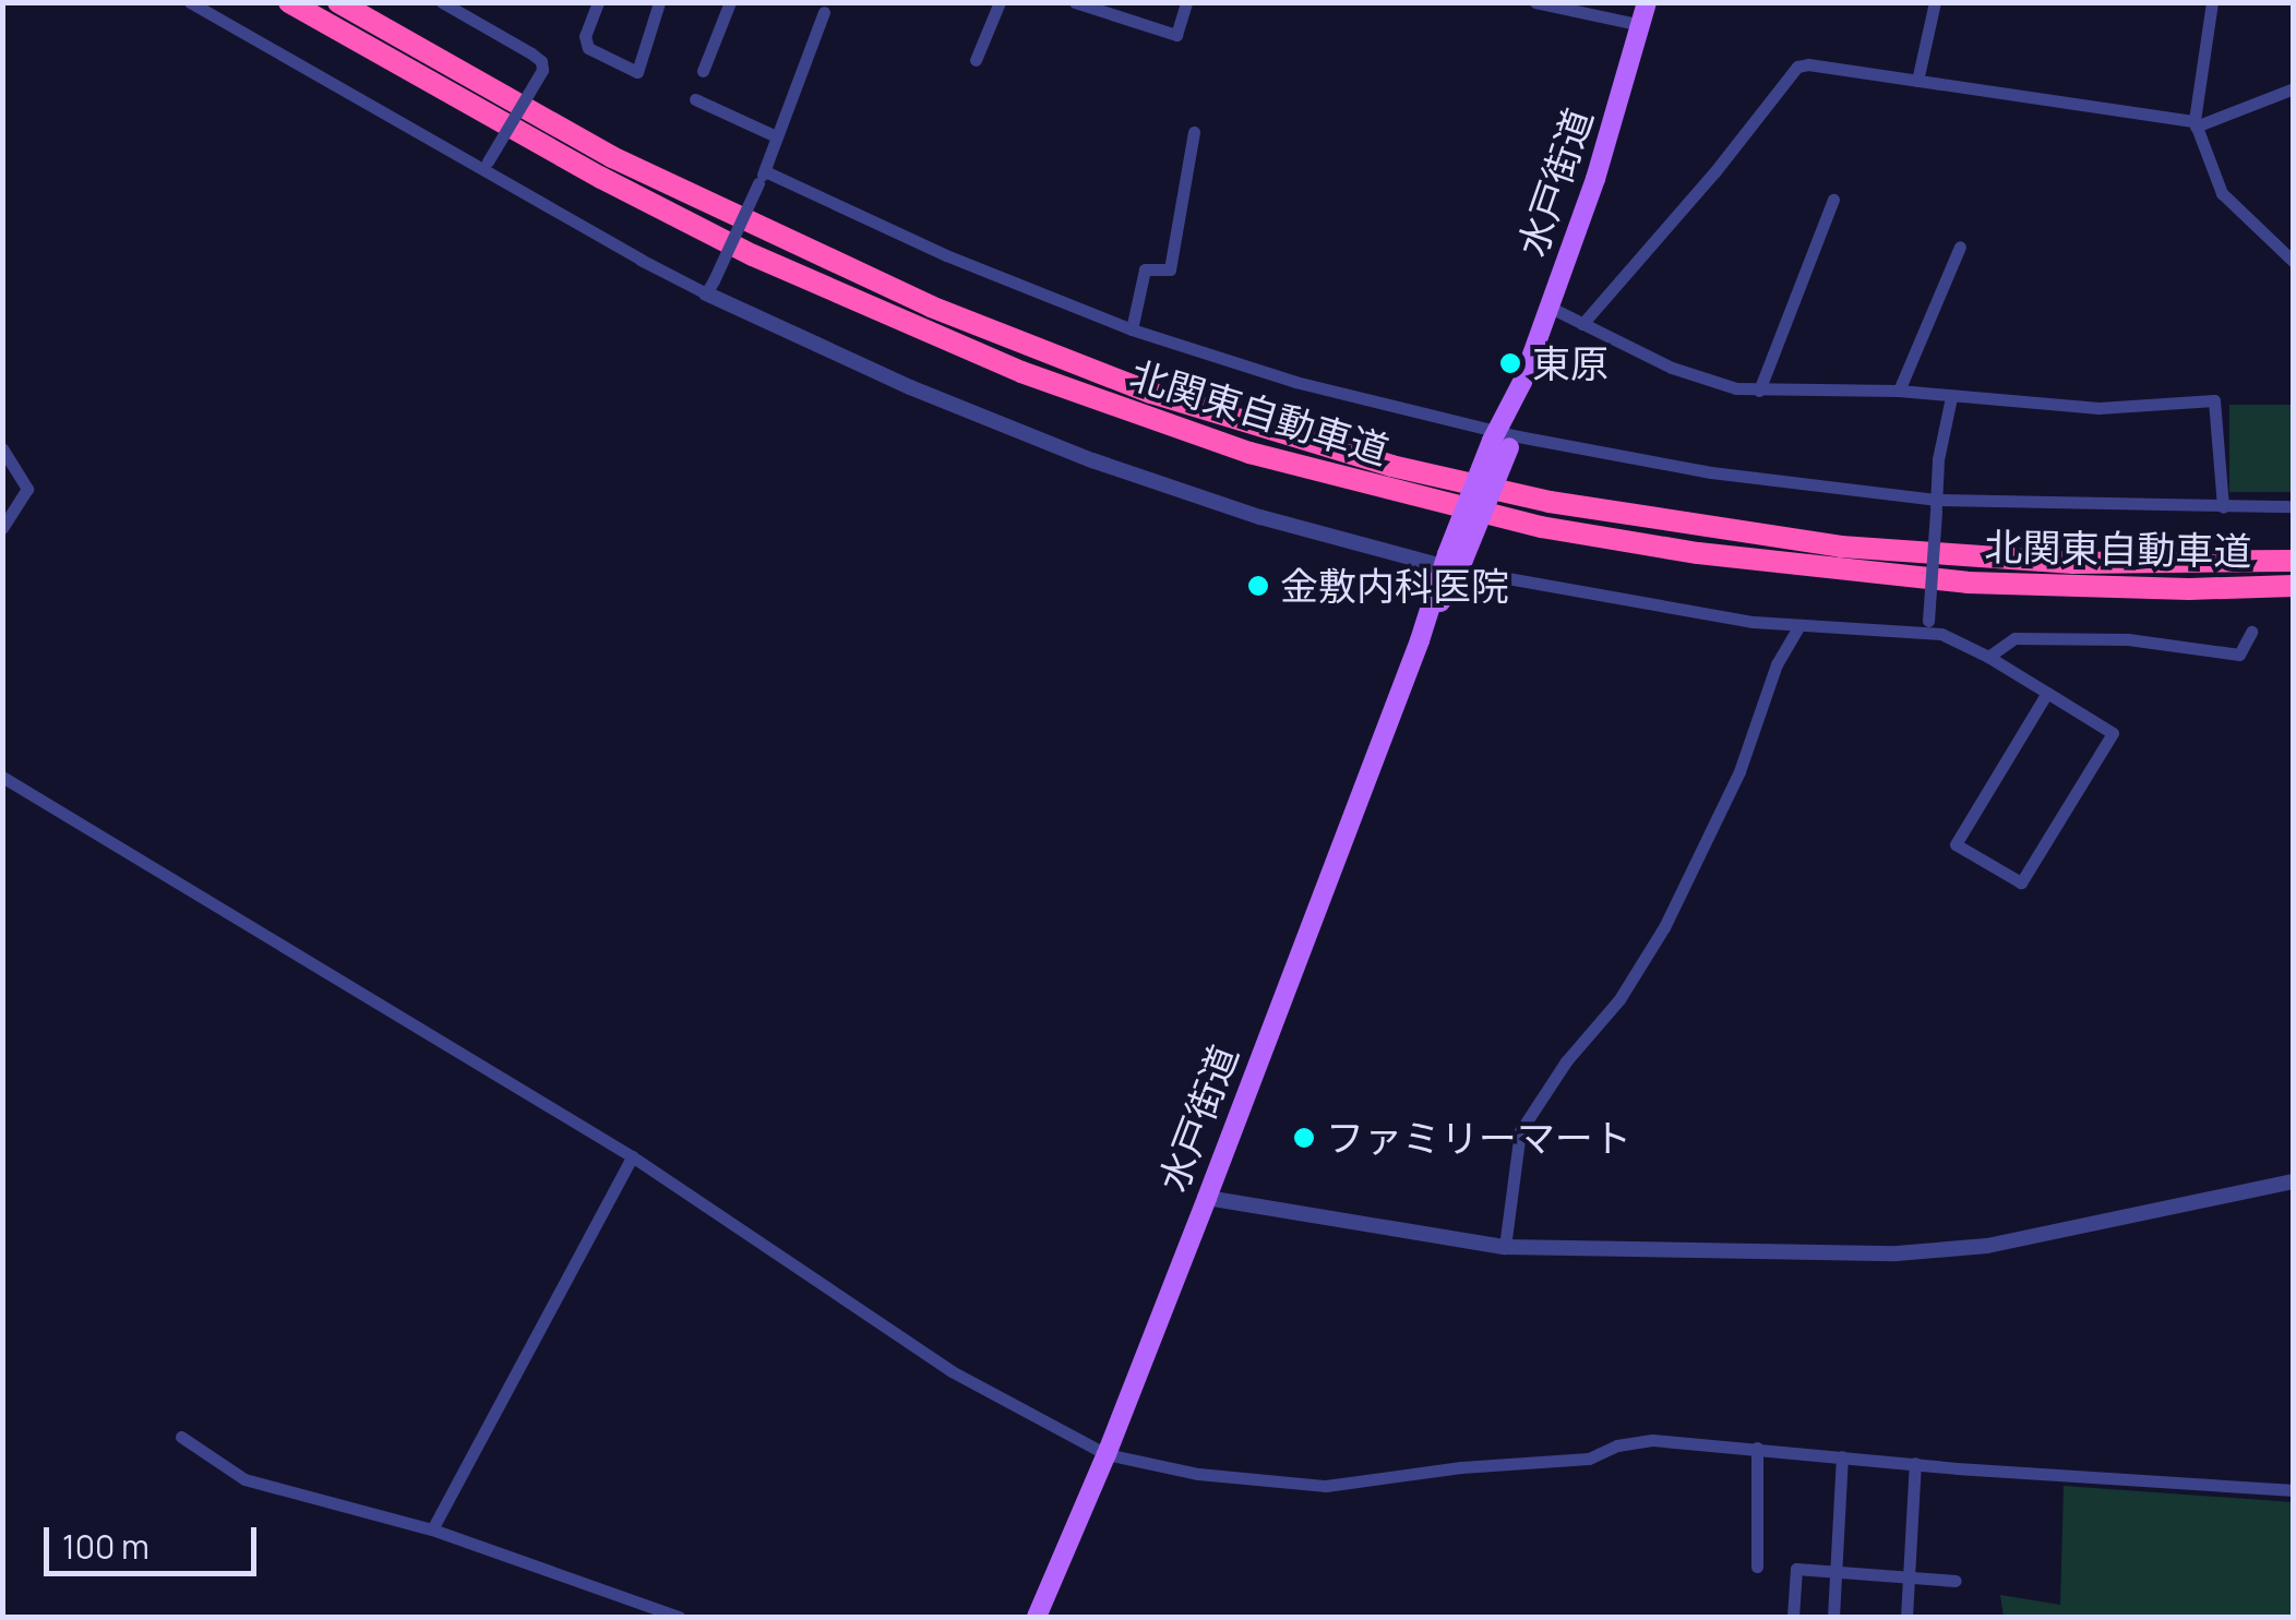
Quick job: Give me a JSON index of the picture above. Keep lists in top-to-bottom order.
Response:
{
  "streets": {
    "highway": ["北関東自動車道"],
    "main road": ["水戸街道"]
  },
  "places": ["東原", "金敷内科医院", "ファミリーマート"],
  "scale_bar": "100 m"
}
